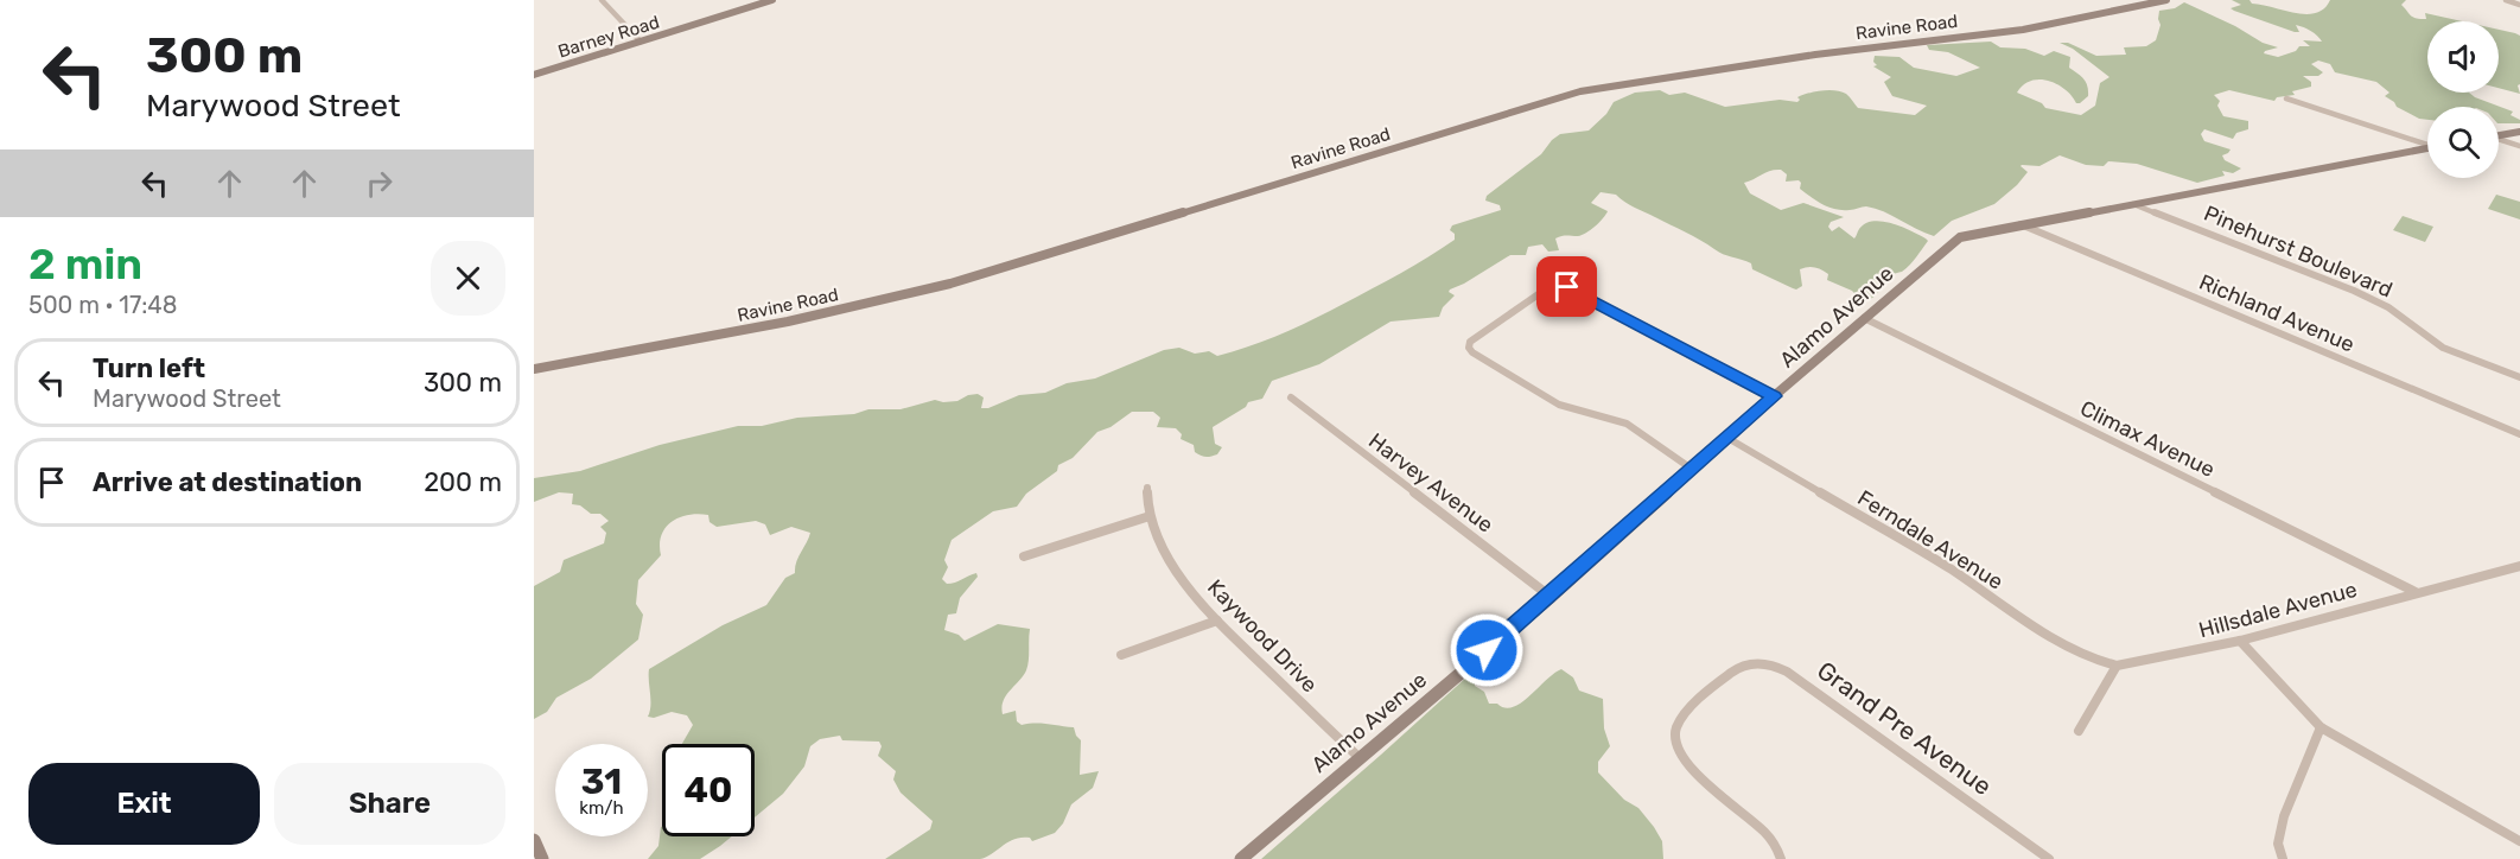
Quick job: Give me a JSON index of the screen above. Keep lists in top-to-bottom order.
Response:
{
  "streets": {
    "street": [
      "Ravine Road",
      "Barney Road",
      "Pinehurst Boulevard",
      "Richland Avenue",
      "Alamo Avenue",
      "Climax Avenue",
      "Harvey Avenue",
      "Ferndale Avenue",
      "Hillsdale Avenue",
      "Kaywood Drive",
      "Grand Pre Avenue"
    ]
  },
  "crossings": [
    ["Pinehurst Boulevard", "Alamo Avenue"],
    ["Richland Avenue", "Alamo Avenue"],
    ["Alamo Avenue", "Climax Avenue"],
    ["Alamo Avenue", "Harvey Avenue"],
    ["Alamo Avenue", "Ferndale Avenue"],
    ["Alamo Avenue", "Kaywood Drive"],
    ["Climax Avenue", "Hillsdale Avenue"],
    ["Ferndale Avenue", "Hillsdale Avenue"]
  ],
  "page": {
    "turn": ["300 m", "Marywood Street"],
    "heading": ["2 min", "500 m · 17:48"],
    "list": [
      {
        "name": "Turn left",
        "note": "Marywood Street",
        "value": "300 m"
      },
      {
        "name": "Arrive at destination",
        "value": "200 m"
      }
    ],
    "speed": "31 km/h",
    "limit": "40",
    "buttons": ["Exit", "Share"]
  }
}
